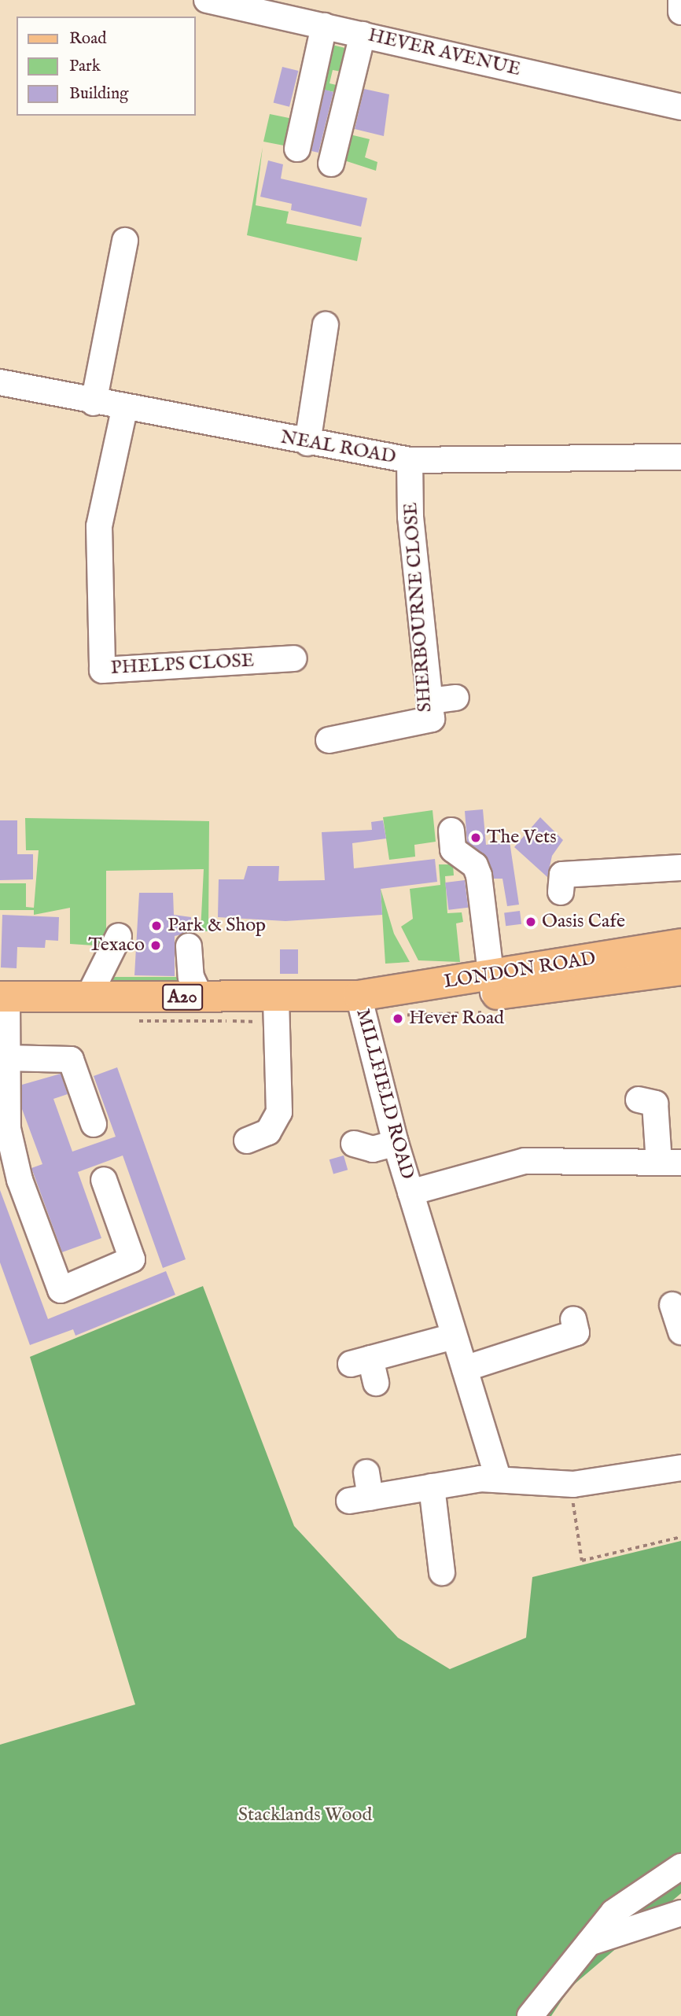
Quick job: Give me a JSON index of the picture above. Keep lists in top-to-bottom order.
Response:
{
  "streets": {
    "main road": ["LONDON ROAD", "A20"],
    "street": [
      "HEVER AVENUE",
      "NEAL ROAD",
      "SHERBOURNE CLOSE",
      "PHELPS CLOSE",
      "MILLFIELD ROAD"
    ]
  },
  "crossings": [
    ["NEAL ROAD", "SHERBOURNE CLOSE"],
    ["NEAL ROAD", "PHELPS CLOSE"],
    ["LONDON ROAD", "MILLFIELD ROAD"]
  ],
  "parks": ["Stacklands Wood"],
  "places": [
    "The Vets",
    "Oasis Cafe",
    "Park & Shop",
    "Texaco",
    "Hever Road"
  ],
  "legend": ["Road", "Park", "Building"]
}
